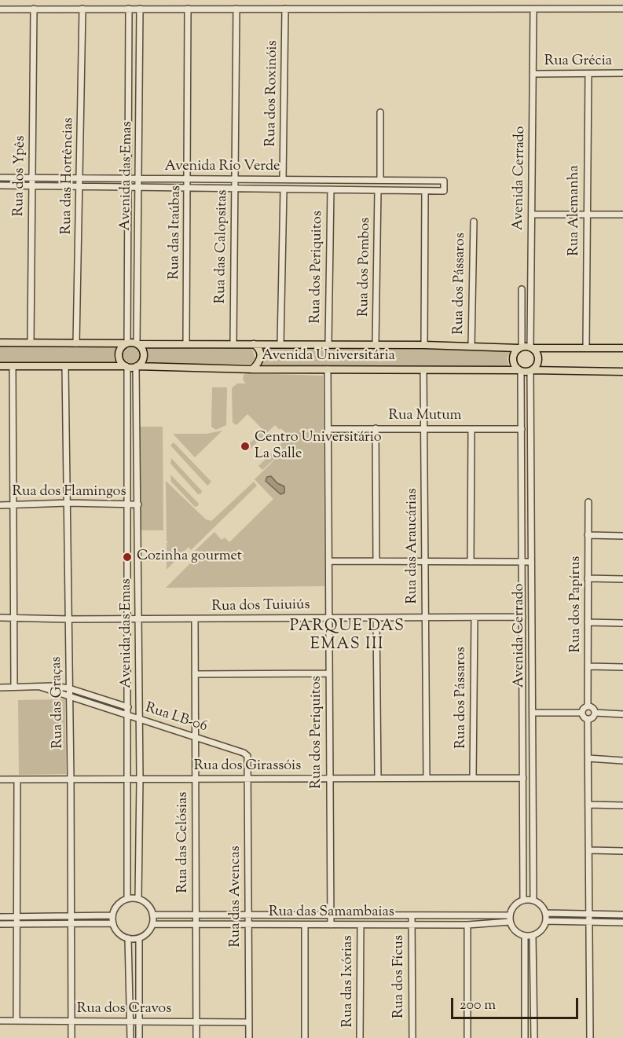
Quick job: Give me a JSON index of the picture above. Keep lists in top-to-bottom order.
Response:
{
  "streets": {
    "main road": ["Avenida Universitária"],
    "street": [
      "Rua Grécia",
      "Rua dos Roxinóis",
      "Avenida Rio Verde",
      "Rua dos Ypês",
      "Rua das Hortências",
      "Avenida das Emas",
      "Avenida Cerrado",
      "Rua Alemanha",
      "Rua das Itaúbas",
      "Rua das Calopsitas",
      "Rua dos Periquitos",
      "Rua dos Pombos",
      "Rua dos Pássaros",
      "Rua Mutum",
      "Rua dos Flamingos",
      "Rua das Araucárias",
      "Rua dos Papírus",
      "Rua dos Tuiuiús",
      "Rua das Graças",
      "Rua LB-06",
      "Rua dos Girassóis",
      "Rua das Celósias",
      "Rua das Avencas",
      "Rua das Samambaias",
      "Rua dos Fícus",
      "Rua das Ixórias",
      "Rua dos Cravos"
    ]
  },
  "crossings": [
    ["Rua Grécia", "Avenida Cerrado"],
    ["Rua Grécia", "Rua Alemanha"],
    ["Rua dos Roxinóis", "Avenida Rio Verde"],
    ["Avenida Rio Verde", "Rua dos Ypês"],
    ["Avenida Rio Verde", "Rua das Hortências"],
    ["Avenida Rio Verde", "Avenida das Emas"],
    ["Avenida Rio Verde", "Rua das Itaúbas"],
    ["Avenida Rio Verde", "Rua das Calopsitas"],
    ["Avenida Rio Verde", "Rua dos Periquitos"],
    ["Avenida Rio Verde", "Rua dos Pombos"],
    ["Avenida das Emas", "Avenida Universitária"],
    ["Avenida das Emas", "Rua dos Flamingos"],
    ["Avenida das Emas", "Rua dos Tuiuiús"],
    ["Avenida das Emas", "Rua LB-06"],
    ["Avenida das Emas", "Rua dos Girassóis"],
    ["Avenida das Emas", "Rua das Samambaias"],
    ["Avenida Cerrado", "Avenida Universitária"],
    ["Avenida Cerrado", "Rua Mutum"],
    ["Avenida Cerrado", "Rua dos Tuiuiús"],
    ["Avenida Cerrado", "Rua dos Girassóis"],
    ["Avenida Cerrado", "Rua das Samambaias"],
    ["Rua das Itaúbas", "Avenida Universitária"],
    ["Rua das Calopsitas", "Avenida Universitária"],
    ["Rua dos Periquitos", "Avenida Universitária"],
    ["Rua dos Periquitos", "Rua Mutum"],
    ["Rua dos Periquitos", "Rua dos Tuiuiús"],
    ["Rua dos Periquitos", "Rua dos Girassóis"],
    ["Rua dos Periquitos", "Rua das Samambaias"],
    ["Rua dos Pombos", "Avenida Universitária"],
    ["Rua dos Pássaros", "Avenida Universitária"],
    ["Rua dos Pássaros", "Rua dos Tuiuiús"],
    ["Rua dos Pássaros", "Rua dos Girassóis"],
    ["Avenida Universitária", "Rua das Araucárias"],
    ["Rua Mutum", "Rua das Araucárias"],
    ["Rua dos Flamingos", "Rua das Graças"],
    ["Rua das Araucárias", "Rua dos Tuiuiús"],
    ["Rua das Araucárias", "Rua dos Girassóis"],
    ["Rua dos Tuiuiús", "Rua das Graças"],
    ["Rua dos Tuiuiús", "Rua das Celósias"],
    ["Rua das Graças", "Rua LB-06"],
    ["Rua das Graças", "Rua dos Girassóis"],
    ["Rua das Graças", "Rua dos Cravos"],
    ["Rua LB-06", "Rua das Celósias"],
    ["Rua LB-06", "Rua das Avencas"],
    ["Rua dos Girassóis", "Rua das Celósias"],
    ["Rua dos Girassóis", "Rua das Avencas"],
    ["Rua das Celósias", "Rua das Samambaias"],
    ["Rua das Celósias", "Rua dos Cravos"],
    ["Rua das Avencas", "Rua das Samambaias"],
    ["Rua das Avencas", "Rua dos Cravos"],
    ["Rua das Samambaias", "Rua dos Fícus"],
    ["Rua das Samambaias", "Rua das Ixórias"]
  ],
  "districts": ["PARQUE DAS EMAS III"],
  "places": ["Centro Universitário La Salle", "Cozinha gourmet"],
  "scale_bar": "200 m"
}
